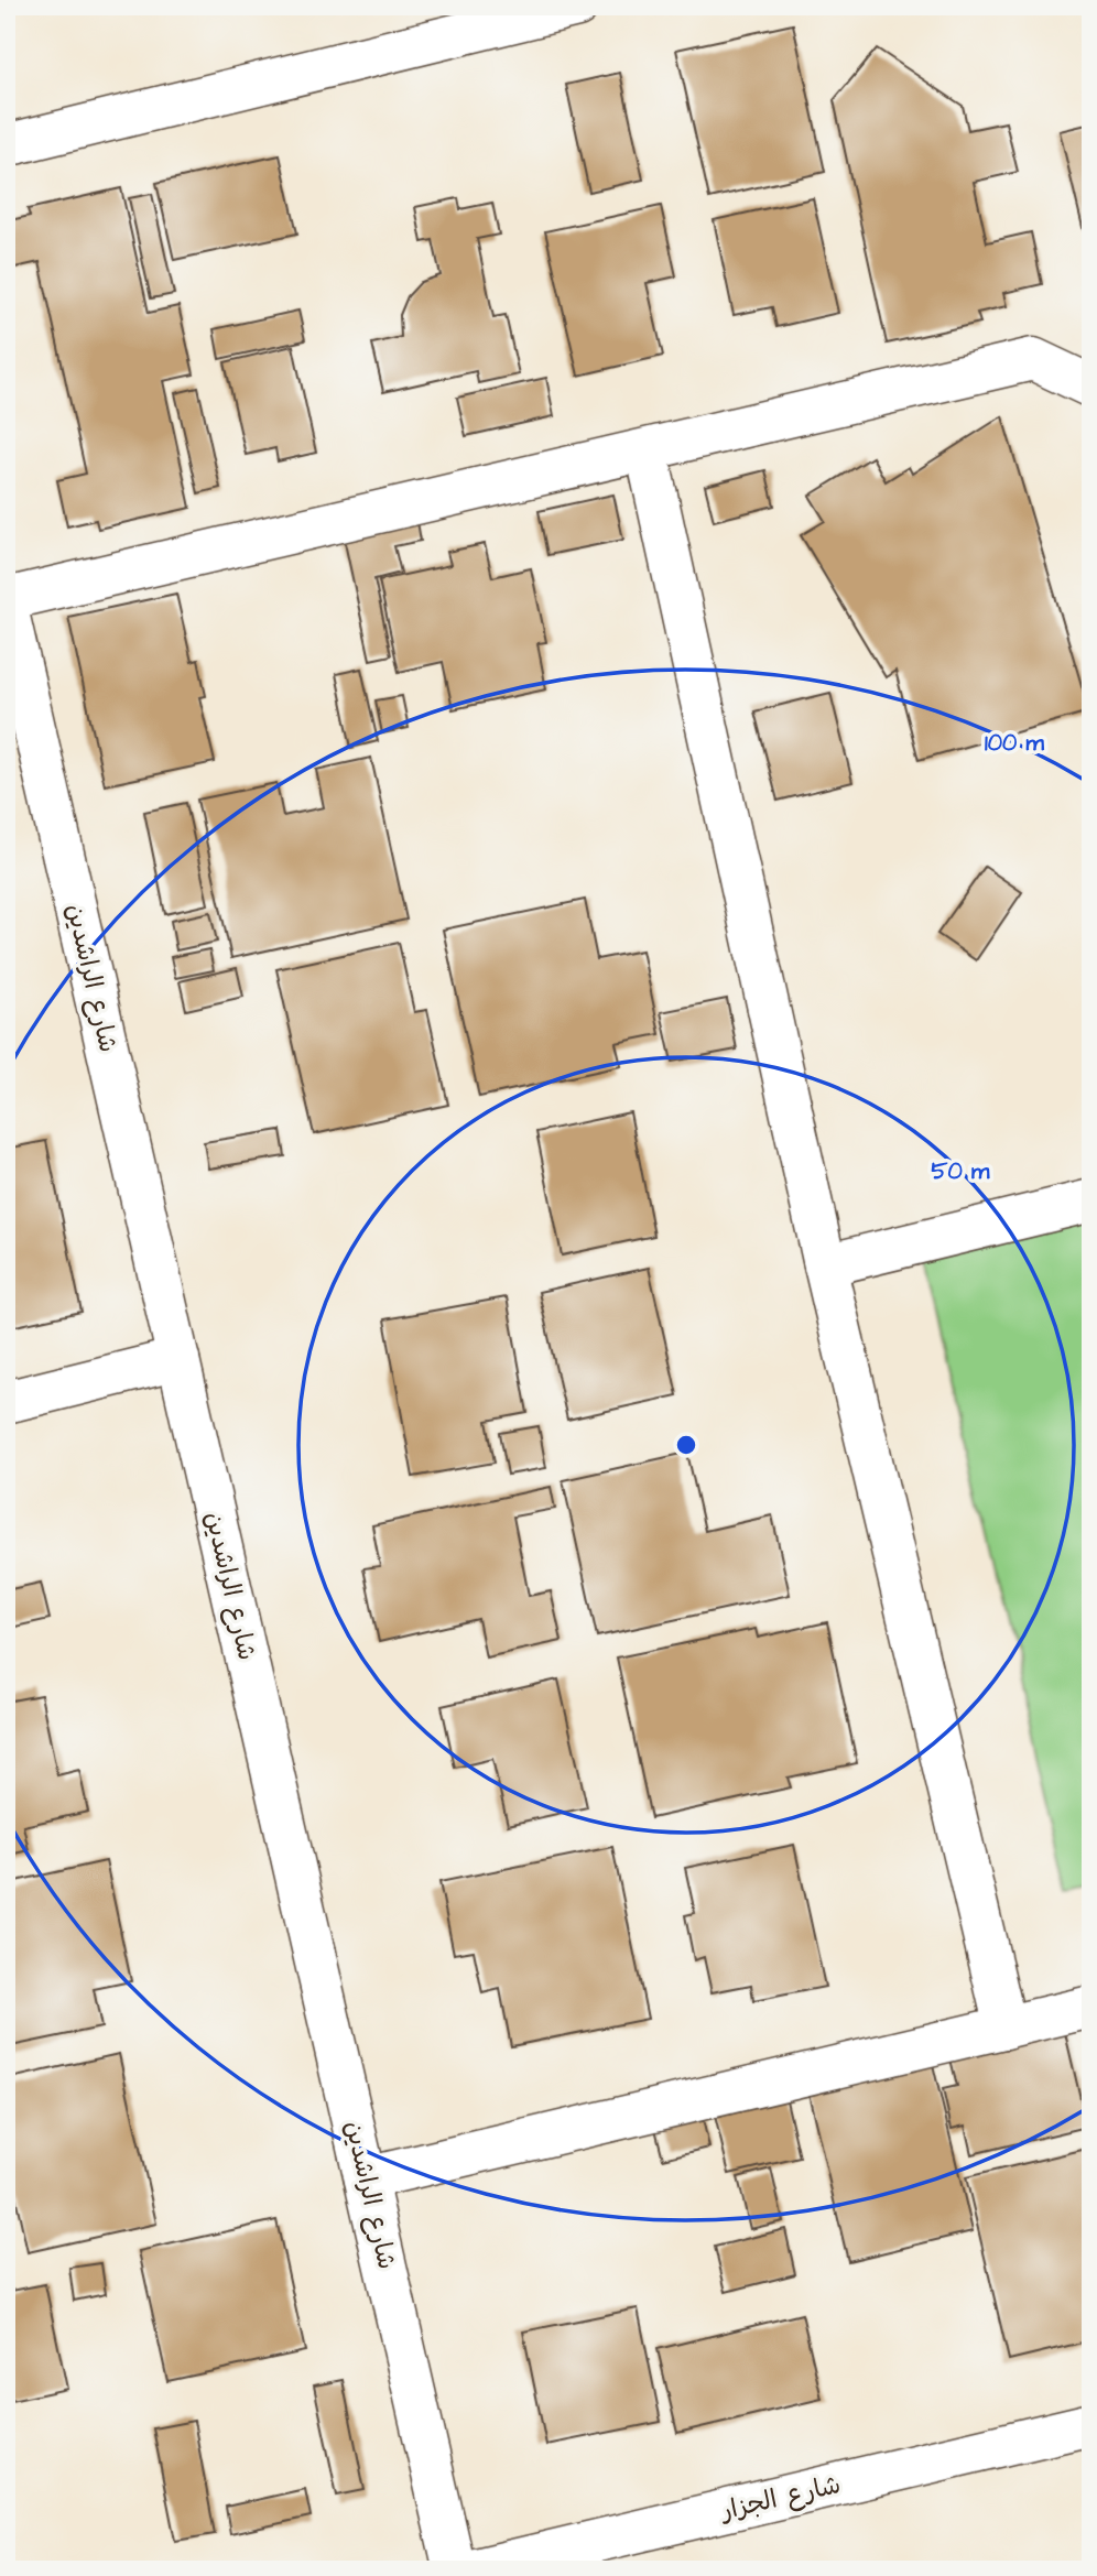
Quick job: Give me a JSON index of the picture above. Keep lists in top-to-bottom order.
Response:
{
  "streets": {
    "street": ["شارع الراشدين", "شارع الجزار"]
  },
  "rings": ["100 m", "50 m"]
}
